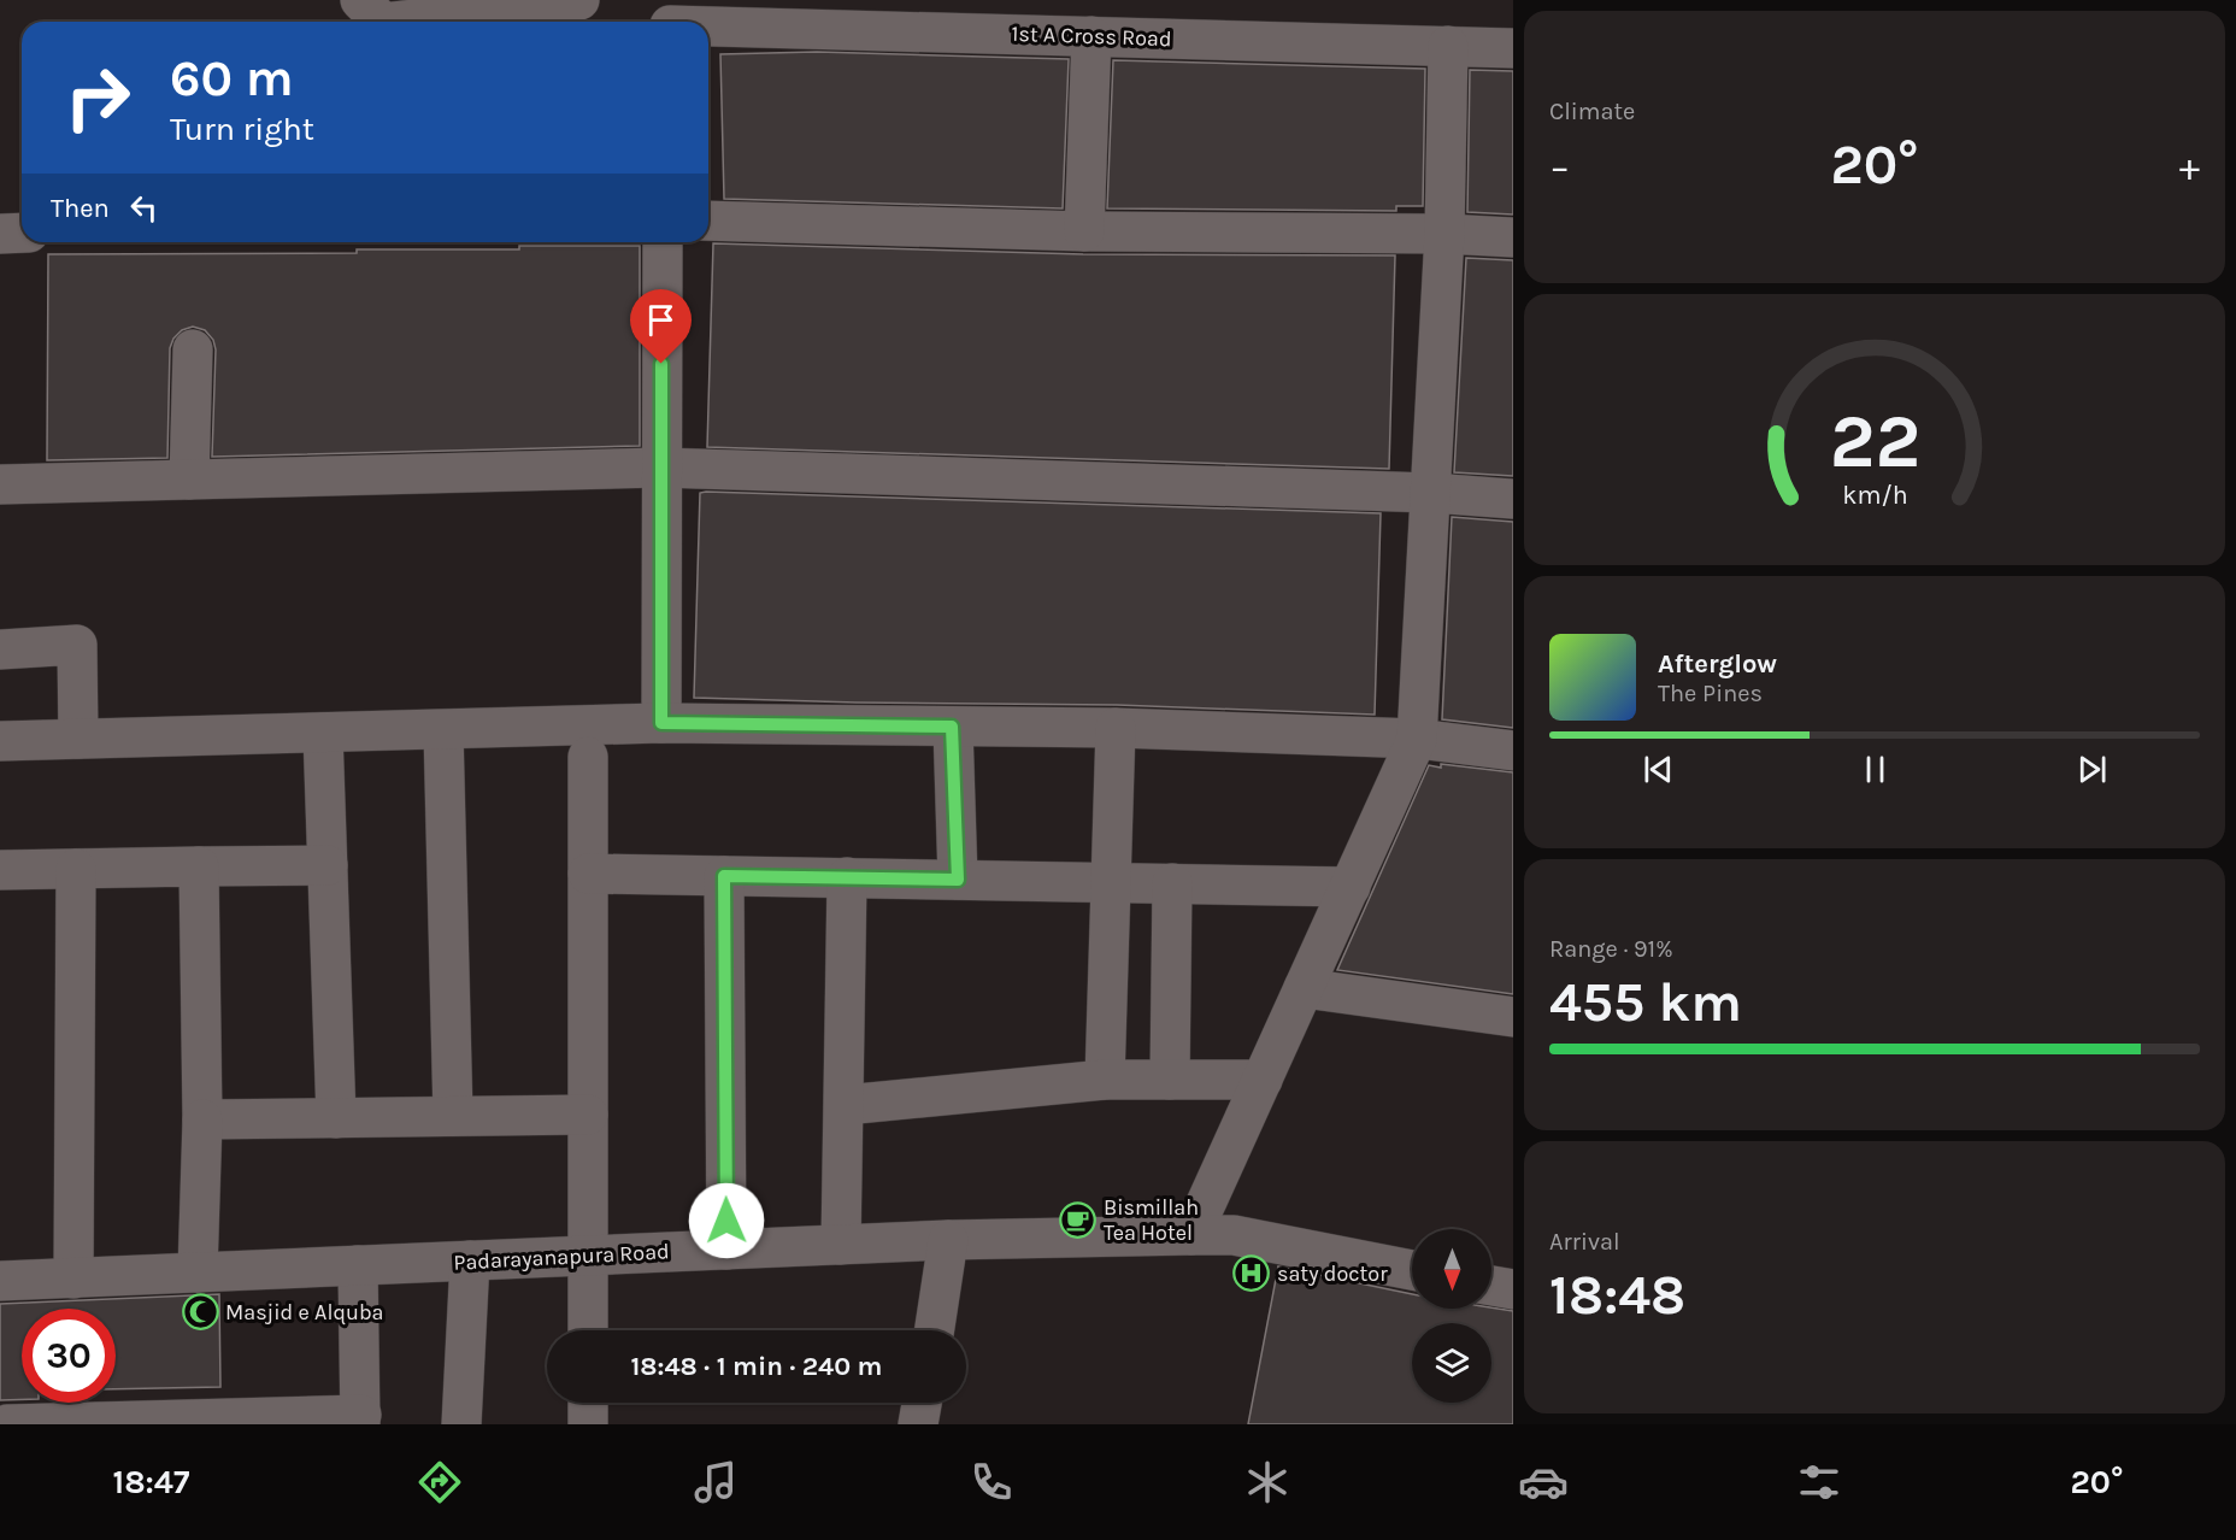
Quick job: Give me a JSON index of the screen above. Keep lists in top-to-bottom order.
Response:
{
  "streets": {
    "street": ["1st A Cross Road", "Padarayanapura Road"]
  },
  "places": {
    "cafe": ["Bismillah Tea Hotel"],
    "hospital": ["saty doctor"],
    "mosque": ["Masjid e Alquba"]
  },
  "north": "bottom",
  "page": {
    "tile": [
      "Climate",
      ["Range · 91%", "455 km"],
      ["Arrival", "18:48"]
    ],
    "turn": ["60 m", "Turn right"],
    "heat": ["−", "20°", "+"],
    "then": "Then",
    "song": ["Afterglow", "The Pines"],
    "limit": "30",
    "trip": "18:48 · 1 min · 240 m",
    "tabs": ["18:47", "20°"],
    "gauge": ["22", "km/h"]
  }
}
